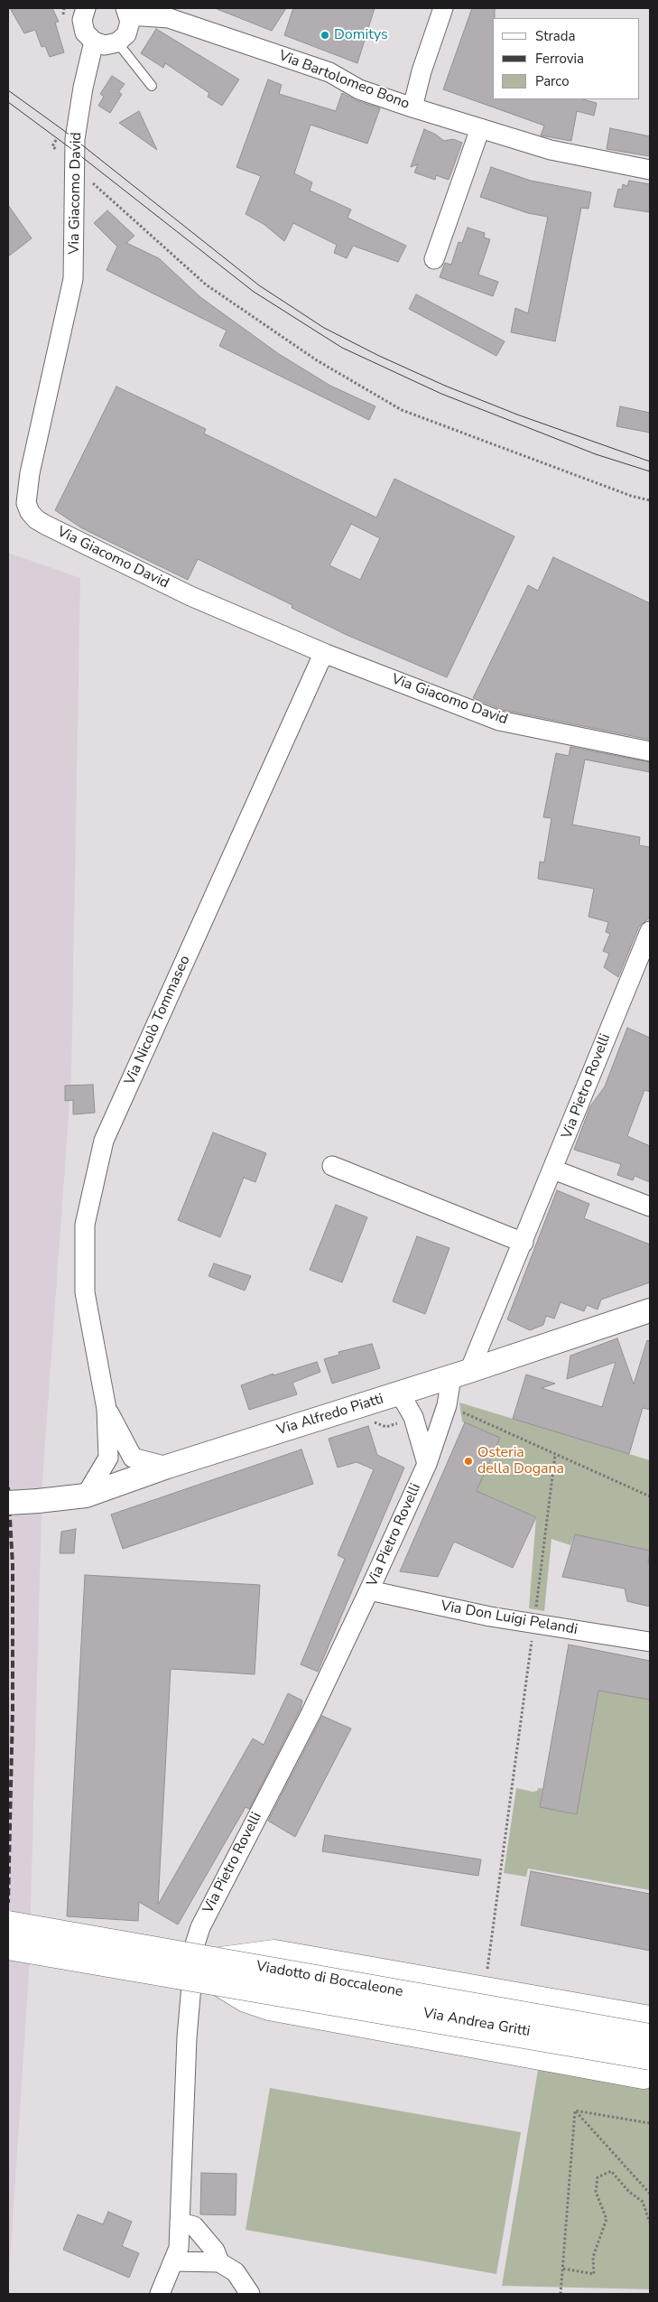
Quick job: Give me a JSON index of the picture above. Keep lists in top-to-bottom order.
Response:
{
  "streets": {
    "highway": ["Viadotto di Boccaleone"],
    "street": [
      "Via Bartolomeo Bono",
      "Via Giacomo David",
      "Via Nicolò Tommaseo",
      "Via Pietro Rovelli",
      "Via Alfredo Piatti",
      "Via Don Luigi Pelandi",
      "Via Andrea Gritti"
    ]
  },
  "crossings": [
    ["Via Bartolomeo Bono", "Via Giacomo David"],
    ["Via Giacomo David", "Via Nicolò Tommaseo"],
    ["Via Nicolò Tommaseo", "Via Alfredo Piatti"],
    ["Via Pietro Rovelli", "Via Alfredo Piatti"],
    ["Via Pietro Rovelli", "Via Don Luigi Pelandi"],
    ["Via Pietro Rovelli", "Via Andrea Gritti"],
    ["Viadotto di Boccaleone", "Via Andrea Gritti"]
  ],
  "places": ["Domitys", "Osteria della Dogana"],
  "legend": ["Strada", "Ferrovia", "Parco"]
}
